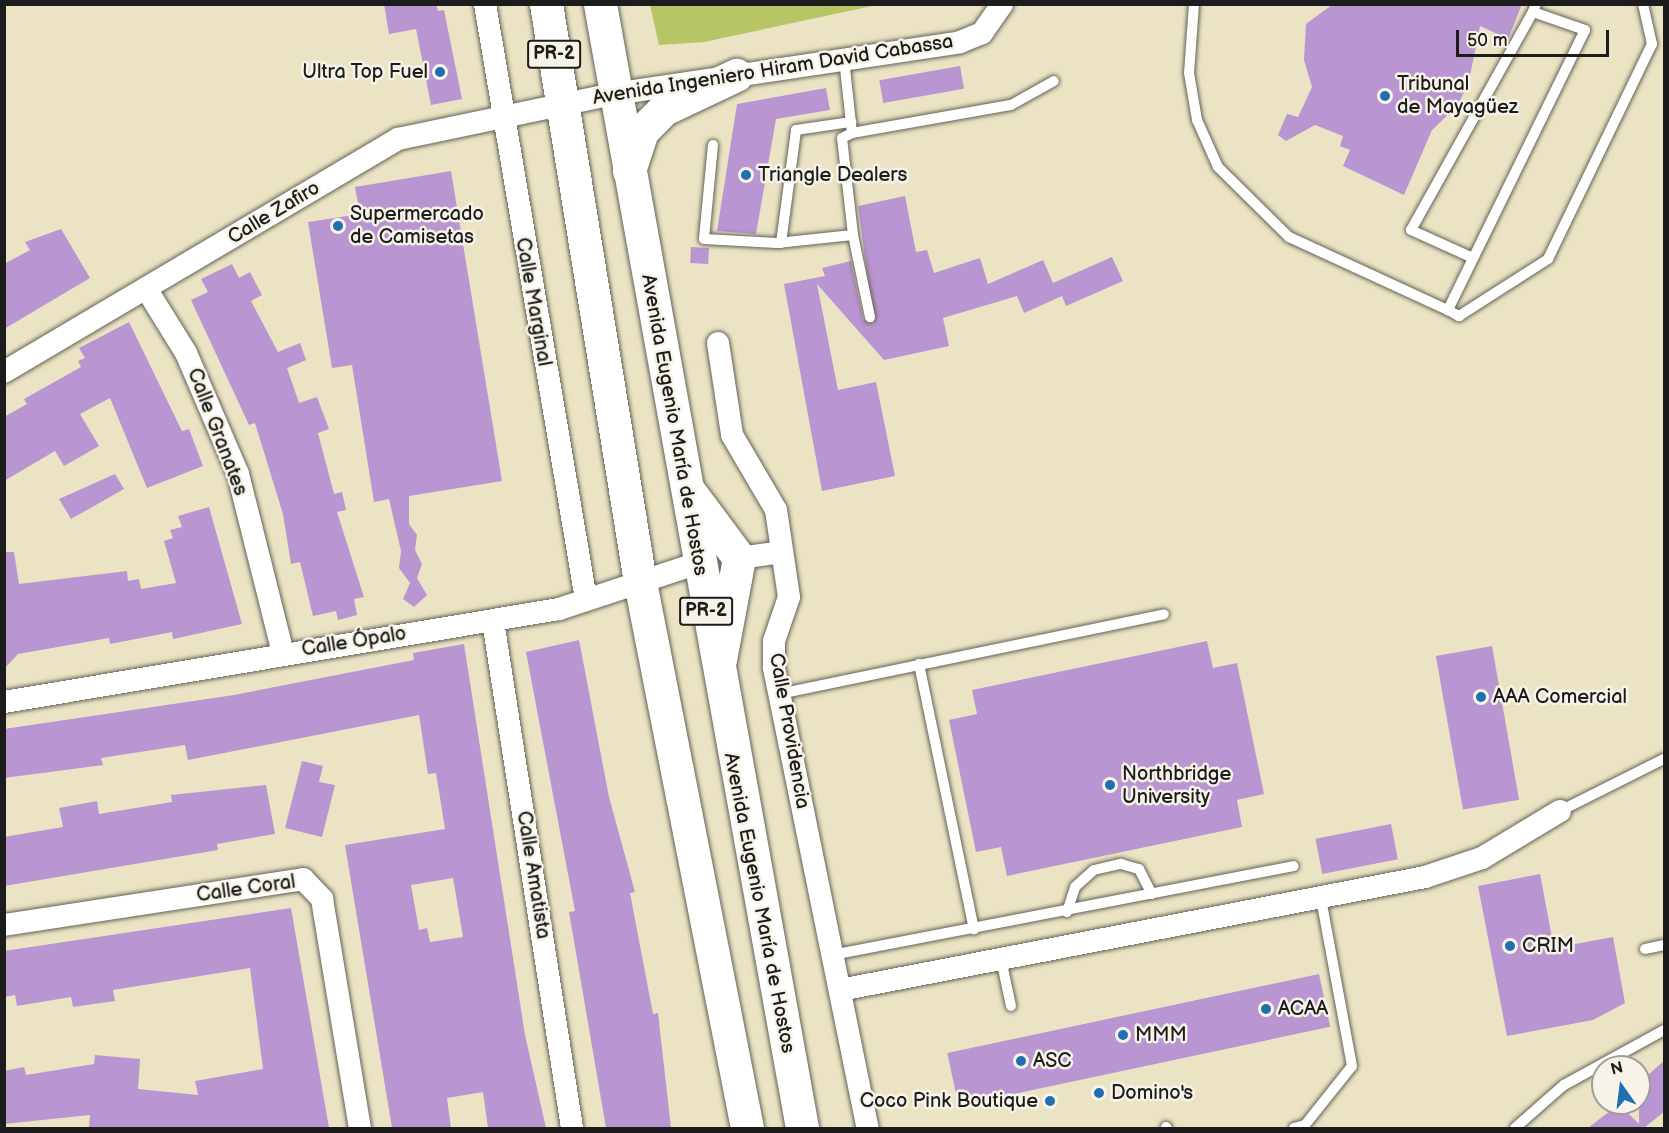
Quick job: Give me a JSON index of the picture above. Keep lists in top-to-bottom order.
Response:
{
  "streets": {
    "highway": ["PR-2", "Avenida Eugenio María de Hostos"],
    "street": [
      "Avenida Ingeniero Hiram David Cabassa",
      "Calle Zafiro",
      "Calle Marginal",
      "Calle Granates",
      "Calle Ópalo",
      "Calle Providencia",
      "Calle Amatista",
      "Calle Coral"
    ]
  },
  "crossings": [
    ["PR-2", "Avenida Ingeniero Hiram David Cabassa"],
    ["PR-2", "Calle Zafiro"],
    ["PR-2", "Calle Ópalo"],
    ["Avenida Ingeniero Hiram David Cabassa", "Calle Zafiro"],
    ["Avenida Ingeniero Hiram David Cabassa", "Avenida Eugenio María de Hostos"],
    ["Calle Zafiro", "Calle Marginal"],
    ["Calle Zafiro", "Calle Granates"],
    ["Calle Marginal", "Calle Ópalo"],
    ["Avenida Eugenio María de Hostos", "Calle Ópalo"],
    ["Calle Granates", "Calle Ópalo"],
    ["Calle Ópalo", "Calle Amatista"]
  ],
  "places": [
    "Ultra Top Fuel",
    "Tribunal de Mayagüez",
    "Triangle Dealers",
    "Supermercado de Camisetas",
    "AAA Comercial",
    "Northbridge University",
    "CRIM",
    "ACAA",
    "MMM",
    "ASC",
    "Domino's",
    "Coco Pink Boutique"
  ],
  "scale_bar": "50 m",
  "north": "top"
}
